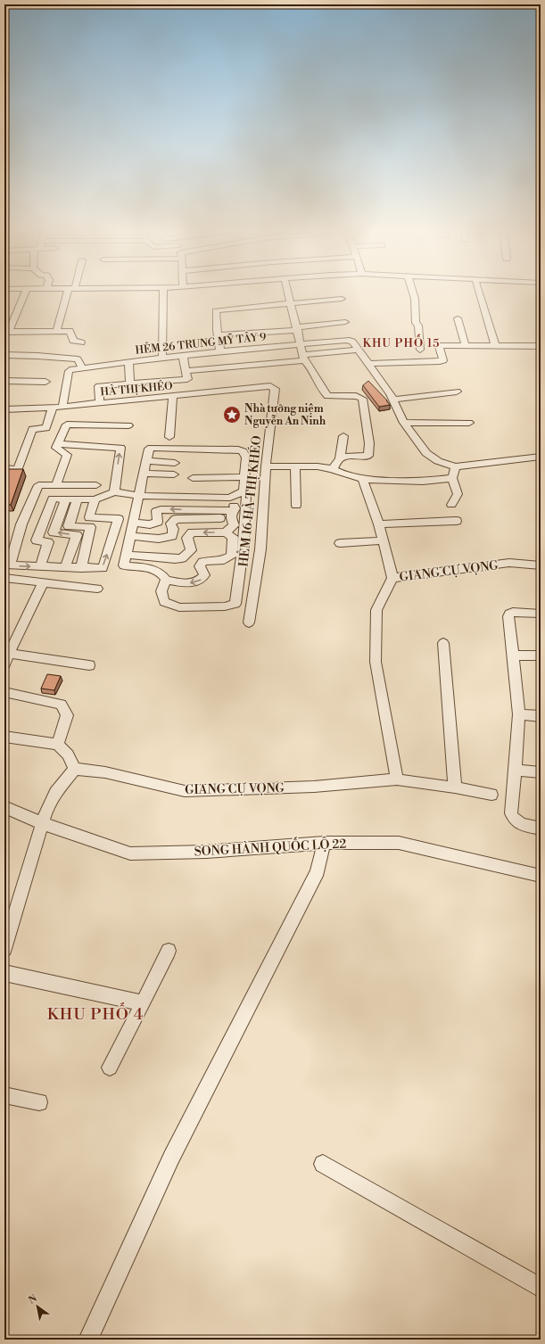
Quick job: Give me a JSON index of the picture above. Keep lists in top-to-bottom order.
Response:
{
  "streets": {
    "street": [
      "HẺM 26 TRUNG MỸ TÂY 9",
      "HÀ THỊ KHÉO",
      "HẺM 16 HÀ THỊ KHÉO",
      "GIANG CỰ VỌNG",
      "SONG HÀNH QUỐC LỘ 22"
    ]
  },
  "crossings": [
    ["HÀ THỊ KHÉO", "HẺM 16 HÀ THỊ KHÉO"]
  ],
  "districts": ["KHU PHỐ 15", "KHU PHỐ 4"],
  "places": {
    "place": ["Nhà tưởng niệm Nguyễn An Ninh"]
  },
  "north": "top left"
}
